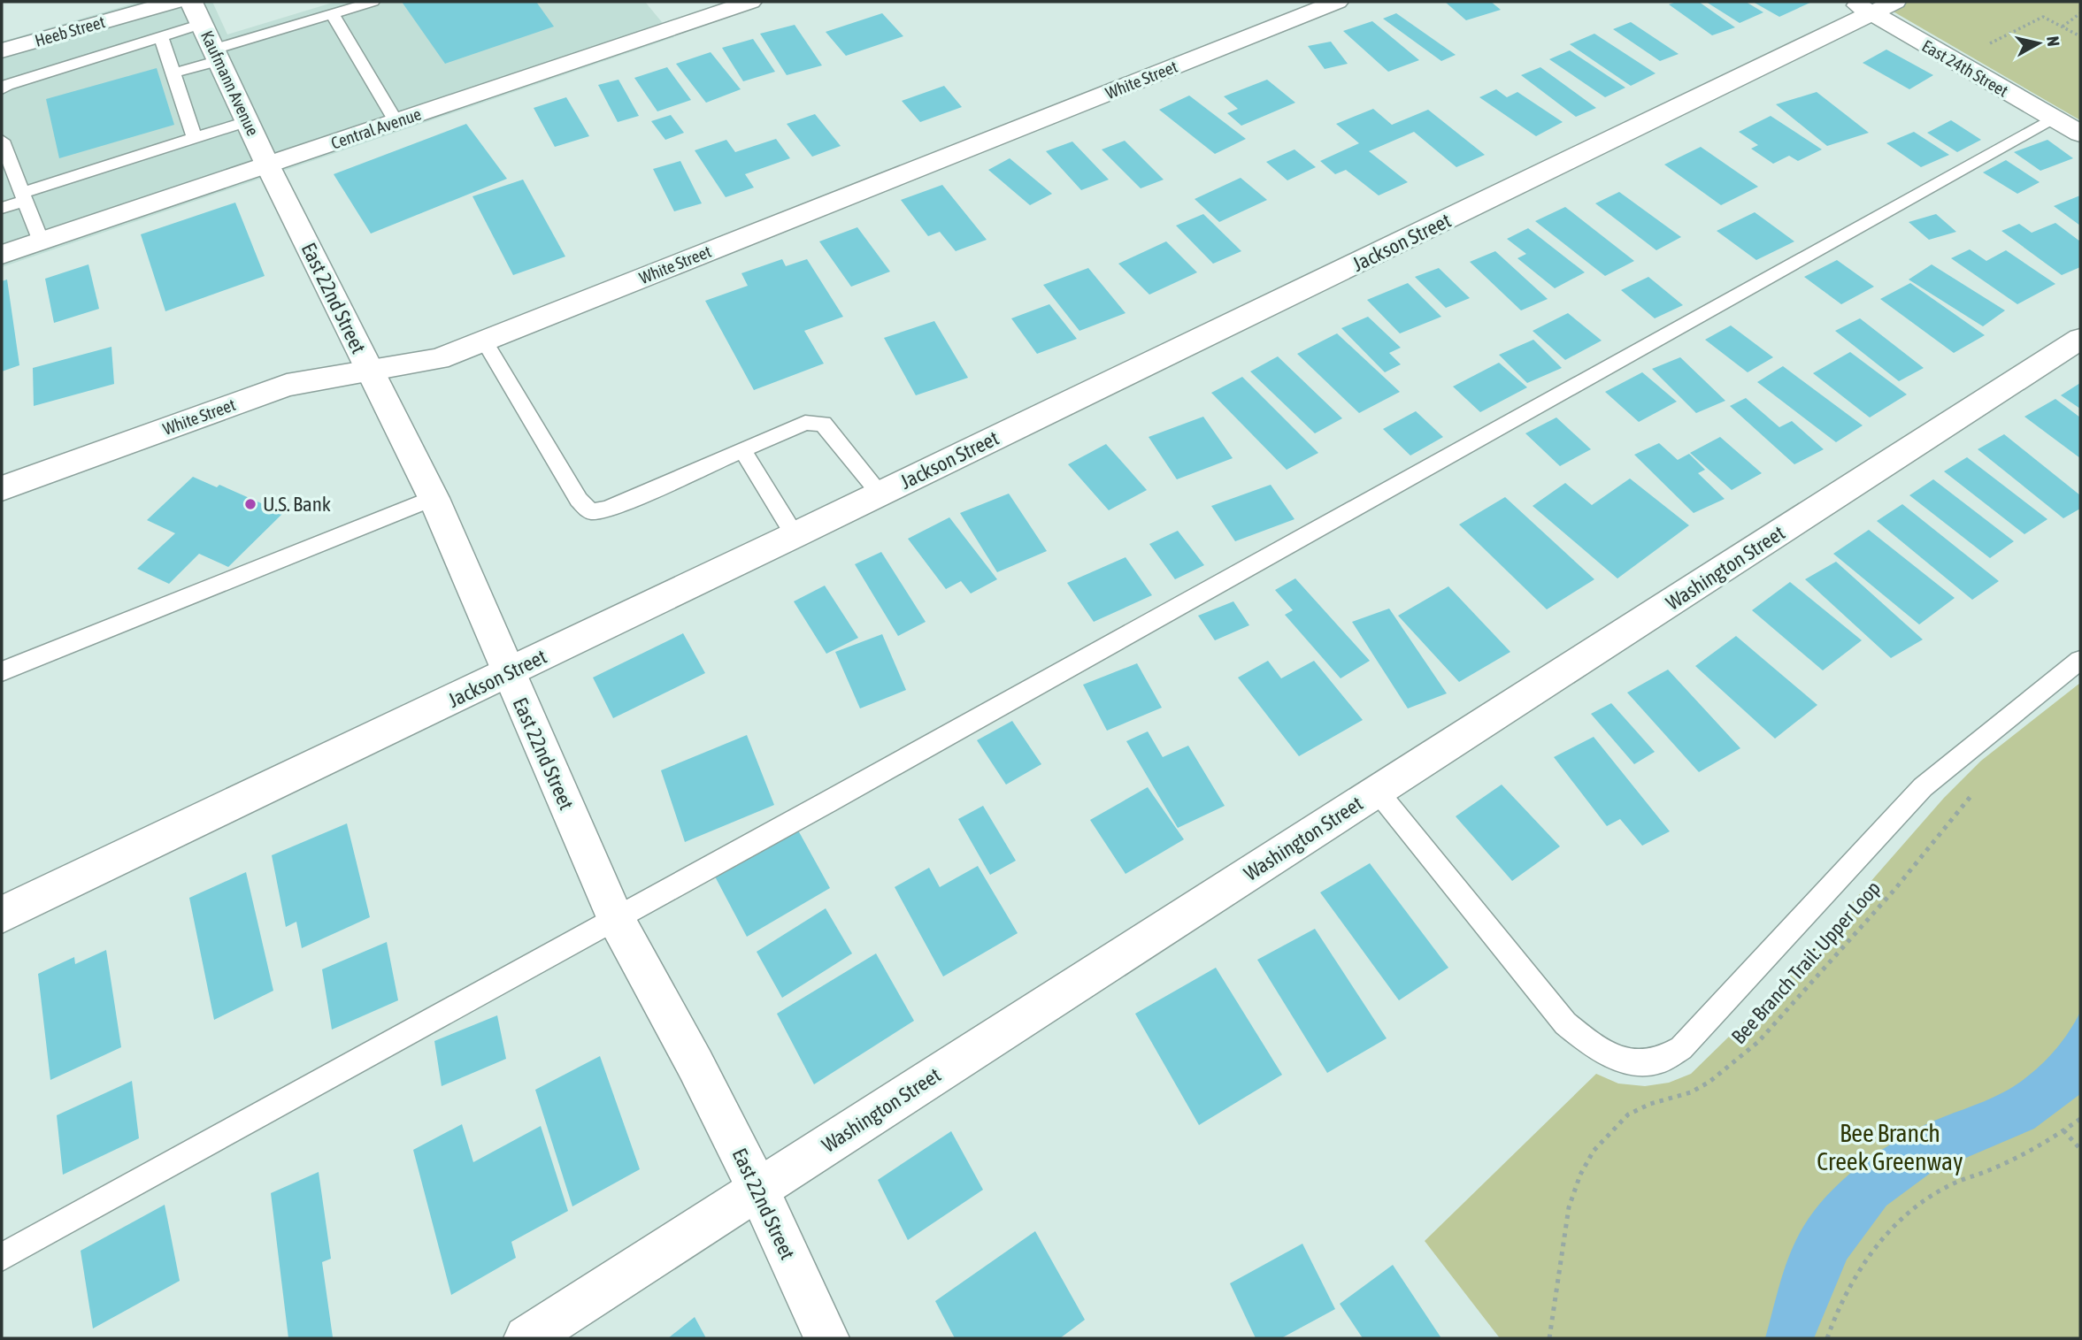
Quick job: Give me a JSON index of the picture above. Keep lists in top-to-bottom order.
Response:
{
  "streets": {
    "street": [
      "Heeb Street",
      "East 24th Street",
      "White Street",
      "Kaufmann Avenue",
      "Central Avenue",
      "Jackson Street",
      "East 22nd Street",
      "Washington Street"
    ],
    "path": ["Bee Branch Trail: Upper Loop"]
  },
  "crossings": [
    ["East 24th Street", "Jackson Street"],
    ["White Street", "East 22nd Street"],
    ["Kaufmann Avenue", "Central Avenue"],
    ["Kaufmann Avenue", "East 22nd Street"],
    ["Central Avenue", "East 22nd Street"],
    ["Jackson Street", "East 22nd Street"],
    ["East 22nd Street", "Washington Street"]
  ],
  "parks": ["Bee Branch Creek Greenway"],
  "places": ["U.S. Bank"],
  "north": "right"
}
